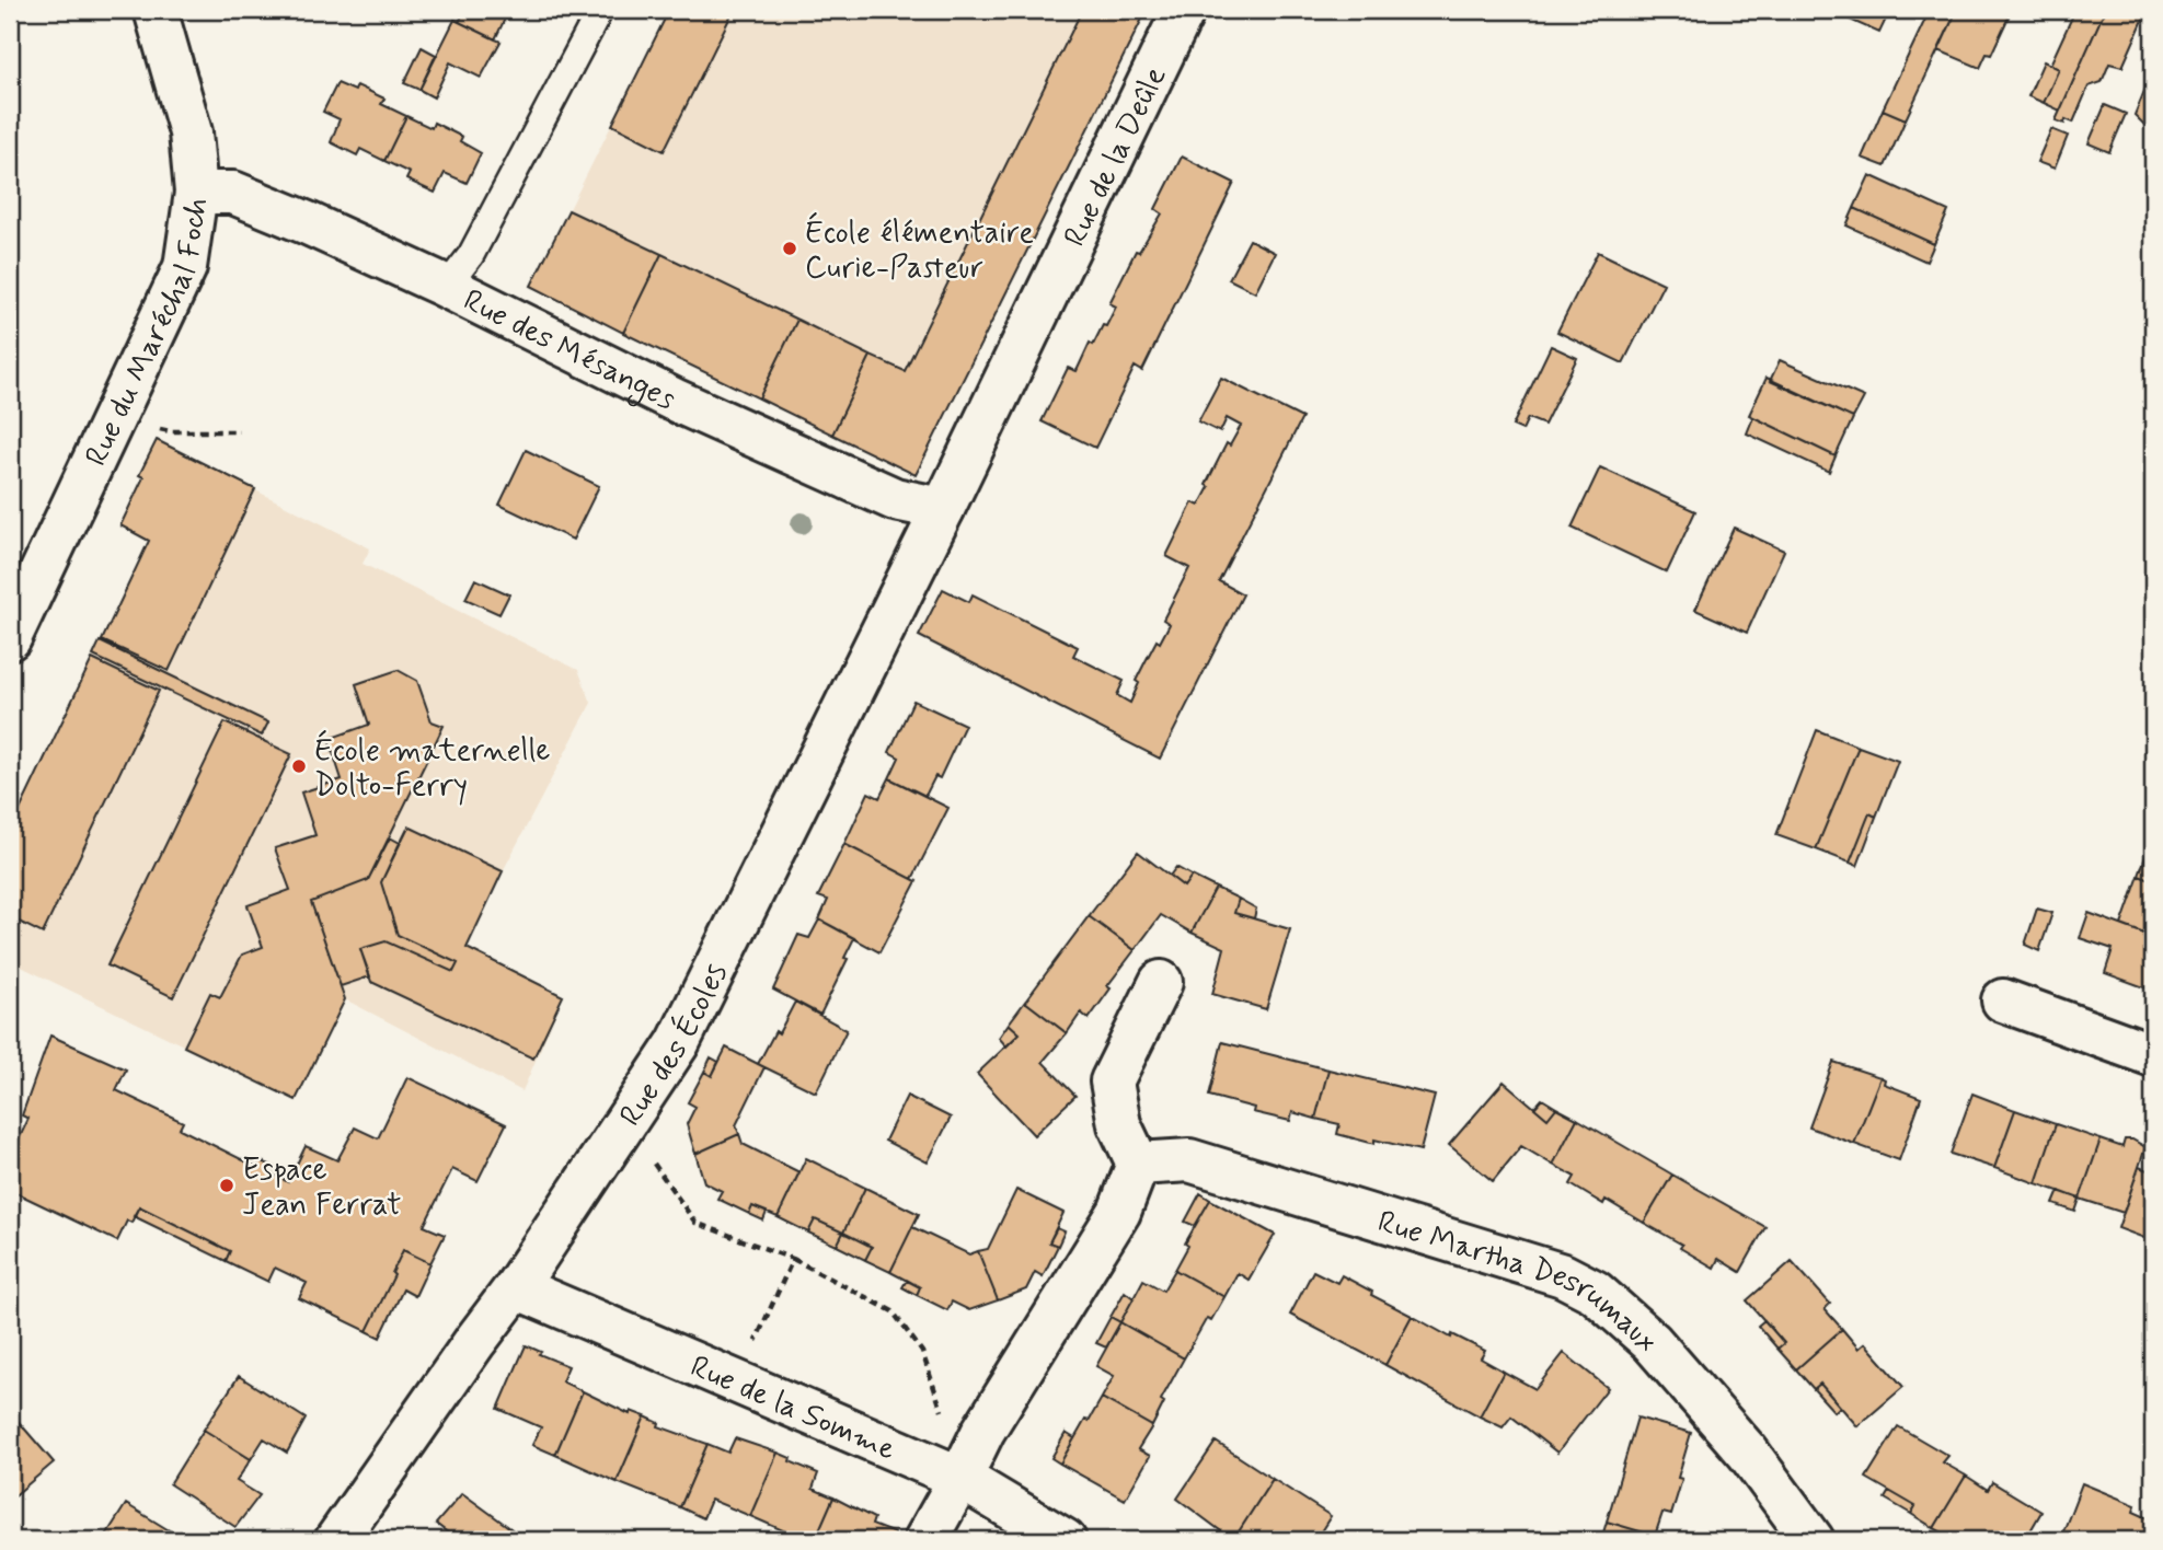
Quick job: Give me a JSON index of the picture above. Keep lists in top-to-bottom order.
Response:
{
  "streets": {
    "street": [
      "Rue de la Deûle",
      "Rue du Maréchal Foch",
      "Rue des Mésanges",
      "Rue des Écoles",
      "Rue Martha Desrumaux",
      "Rue de la Somme"
    ]
  },
  "crossings": [
    ["Rue de la Deûle", "Rue des Mésanges"],
    ["Rue de la Deûle", "Rue des Écoles"],
    ["Rue du Maréchal Foch", "Rue des Mésanges"],
    ["Rue des Mésanges", "Rue des Écoles"],
    ["Rue des Écoles", "Rue de la Somme"]
  ],
  "places": ["École élémentaire Curie-Pasteur", "École maternelle Dolto-Ferry", "Espace Jean Ferrat"]
}
